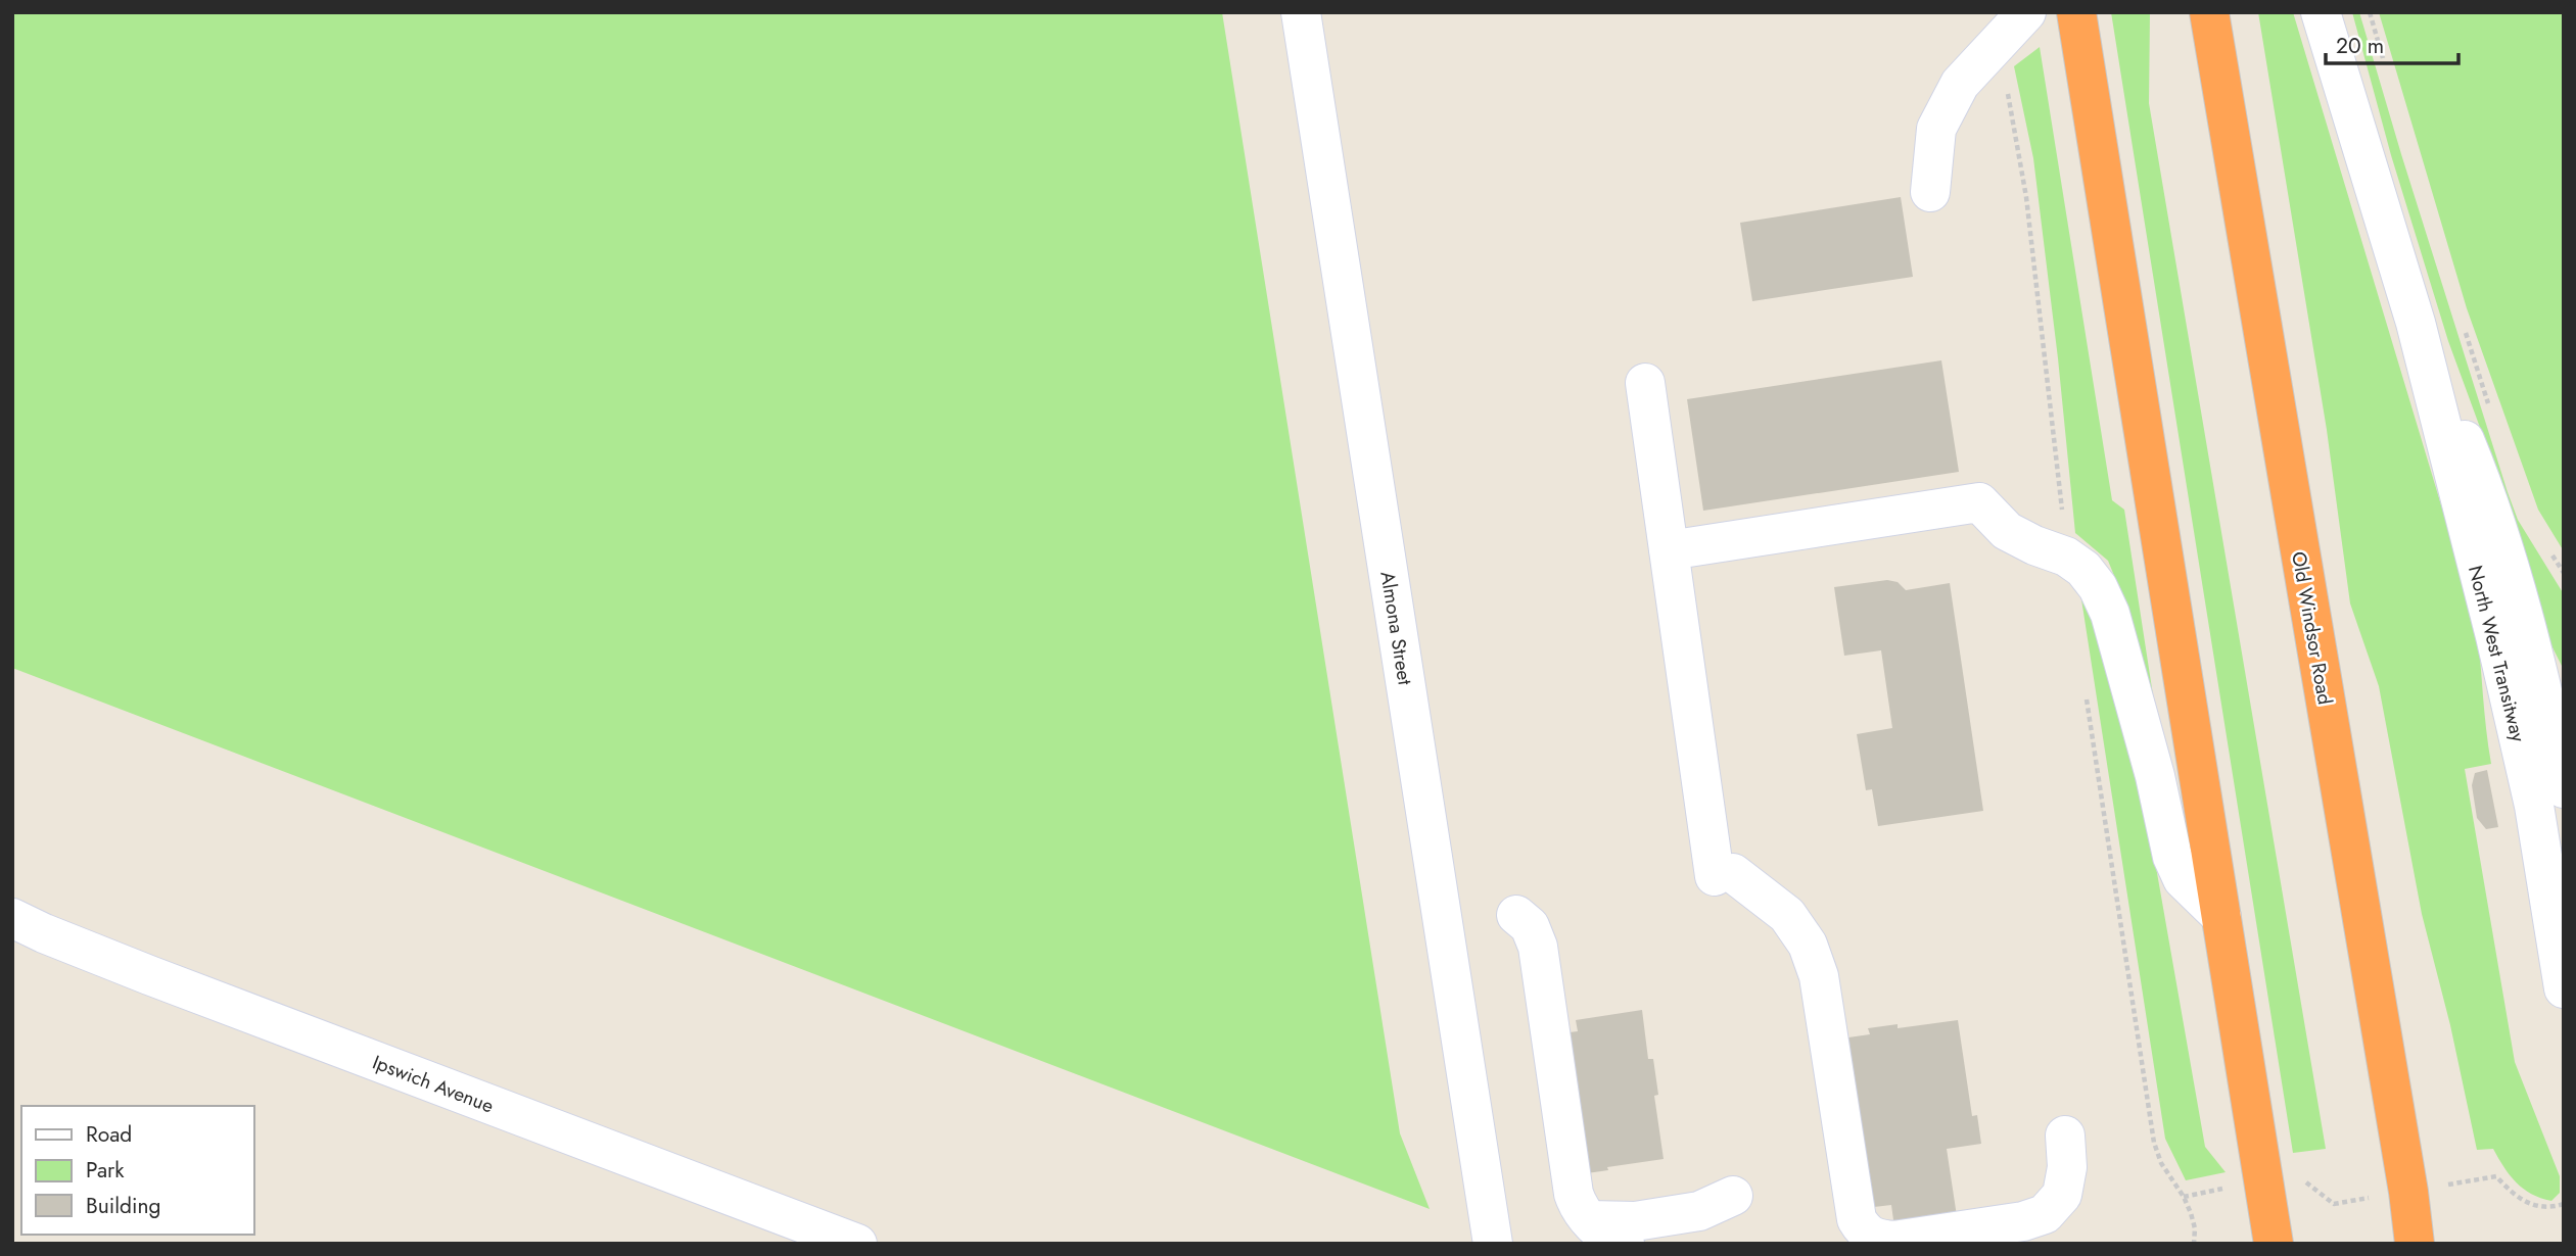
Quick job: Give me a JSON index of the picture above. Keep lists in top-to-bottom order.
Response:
{
  "streets": {
    "highway": ["Old Windsor Road"],
    "street": ["Almona Street", "North West Transitway", "Ipswich Avenue"]
  },
  "legend": ["Road", "Park", "Building"],
  "scale_bar": "20 m"
}
